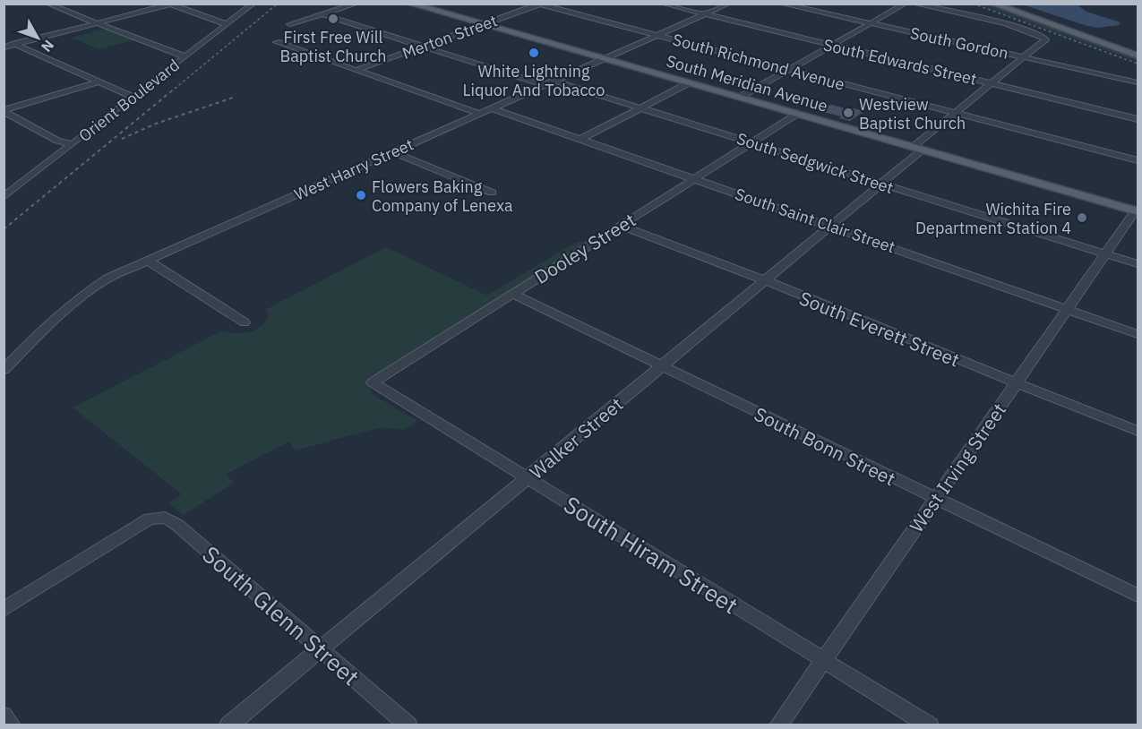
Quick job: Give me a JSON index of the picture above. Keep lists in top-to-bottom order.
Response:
{
  "streets": {
    "main road": ["South Meridian Avenue"],
    "street": [
      "Merton Street",
      "South Gordon",
      "South Richmond Avenue",
      "South Edwards Street",
      "Orient Boulevard",
      "South Sedgwick Street",
      "West Harry Street",
      "South Saint Clair Street",
      "Dooley Street",
      "South Everett Street",
      "Walker Street",
      "South Bonn Street",
      "West Irving Street",
      "South Hiram Street",
      "South Glenn Street"
    ]
  },
  "crossings": [
    ["Merton Street", "South Richmond Avenue"],
    ["Merton Street", "South Meridian Avenue"],
    ["Merton Street", "South Sedgwick Street"],
    ["South Gordon", "Walker Street"],
    ["South Richmond Avenue", "West Harry Street"],
    ["South Richmond Avenue", "Walker Street"],
    ["South Edwards Street", "West Harry Street"],
    ["South Edwards Street", "Walker Street"],
    ["South Meridian Avenue", "West Harry Street"],
    ["South Meridian Avenue", "Dooley Street"],
    ["South Meridian Avenue", "Walker Street"],
    ["South Meridian Avenue", "West Irving Street"],
    ["South Sedgwick Street", "West Harry Street"],
    ["South Sedgwick Street", "Dooley Street"],
    ["South Sedgwick Street", "Walker Street"],
    ["South Sedgwick Street", "West Irving Street"],
    ["West Harry Street", "South Saint Clair Street"],
    ["South Saint Clair Street", "Dooley Street"],
    ["South Saint Clair Street", "Walker Street"],
    ["South Saint Clair Street", "West Irving Street"],
    ["Dooley Street", "South Everett Street"],
    ["Dooley Street", "South Bonn Street"],
    ["Dooley Street", "South Hiram Street"],
    ["South Everett Street", "Walker Street"],
    ["South Everett Street", "West Irving Street"],
    ["Walker Street", "South Bonn Street"],
    ["Walker Street", "South Hiram Street"],
    ["Walker Street", "South Glenn Street"],
    ["South Bonn Street", "West Irving Street"],
    ["West Irving Street", "South Hiram Street"]
  ],
  "places": [
    "First Free Will Baptist Church",
    "White Lightning Liquor And Tobacco",
    "Westview Baptist Church",
    "Flowers Baking Company of Lenexa",
    "Wichita Fire Department Station 4"
  ],
  "north": "bottom right"
}
